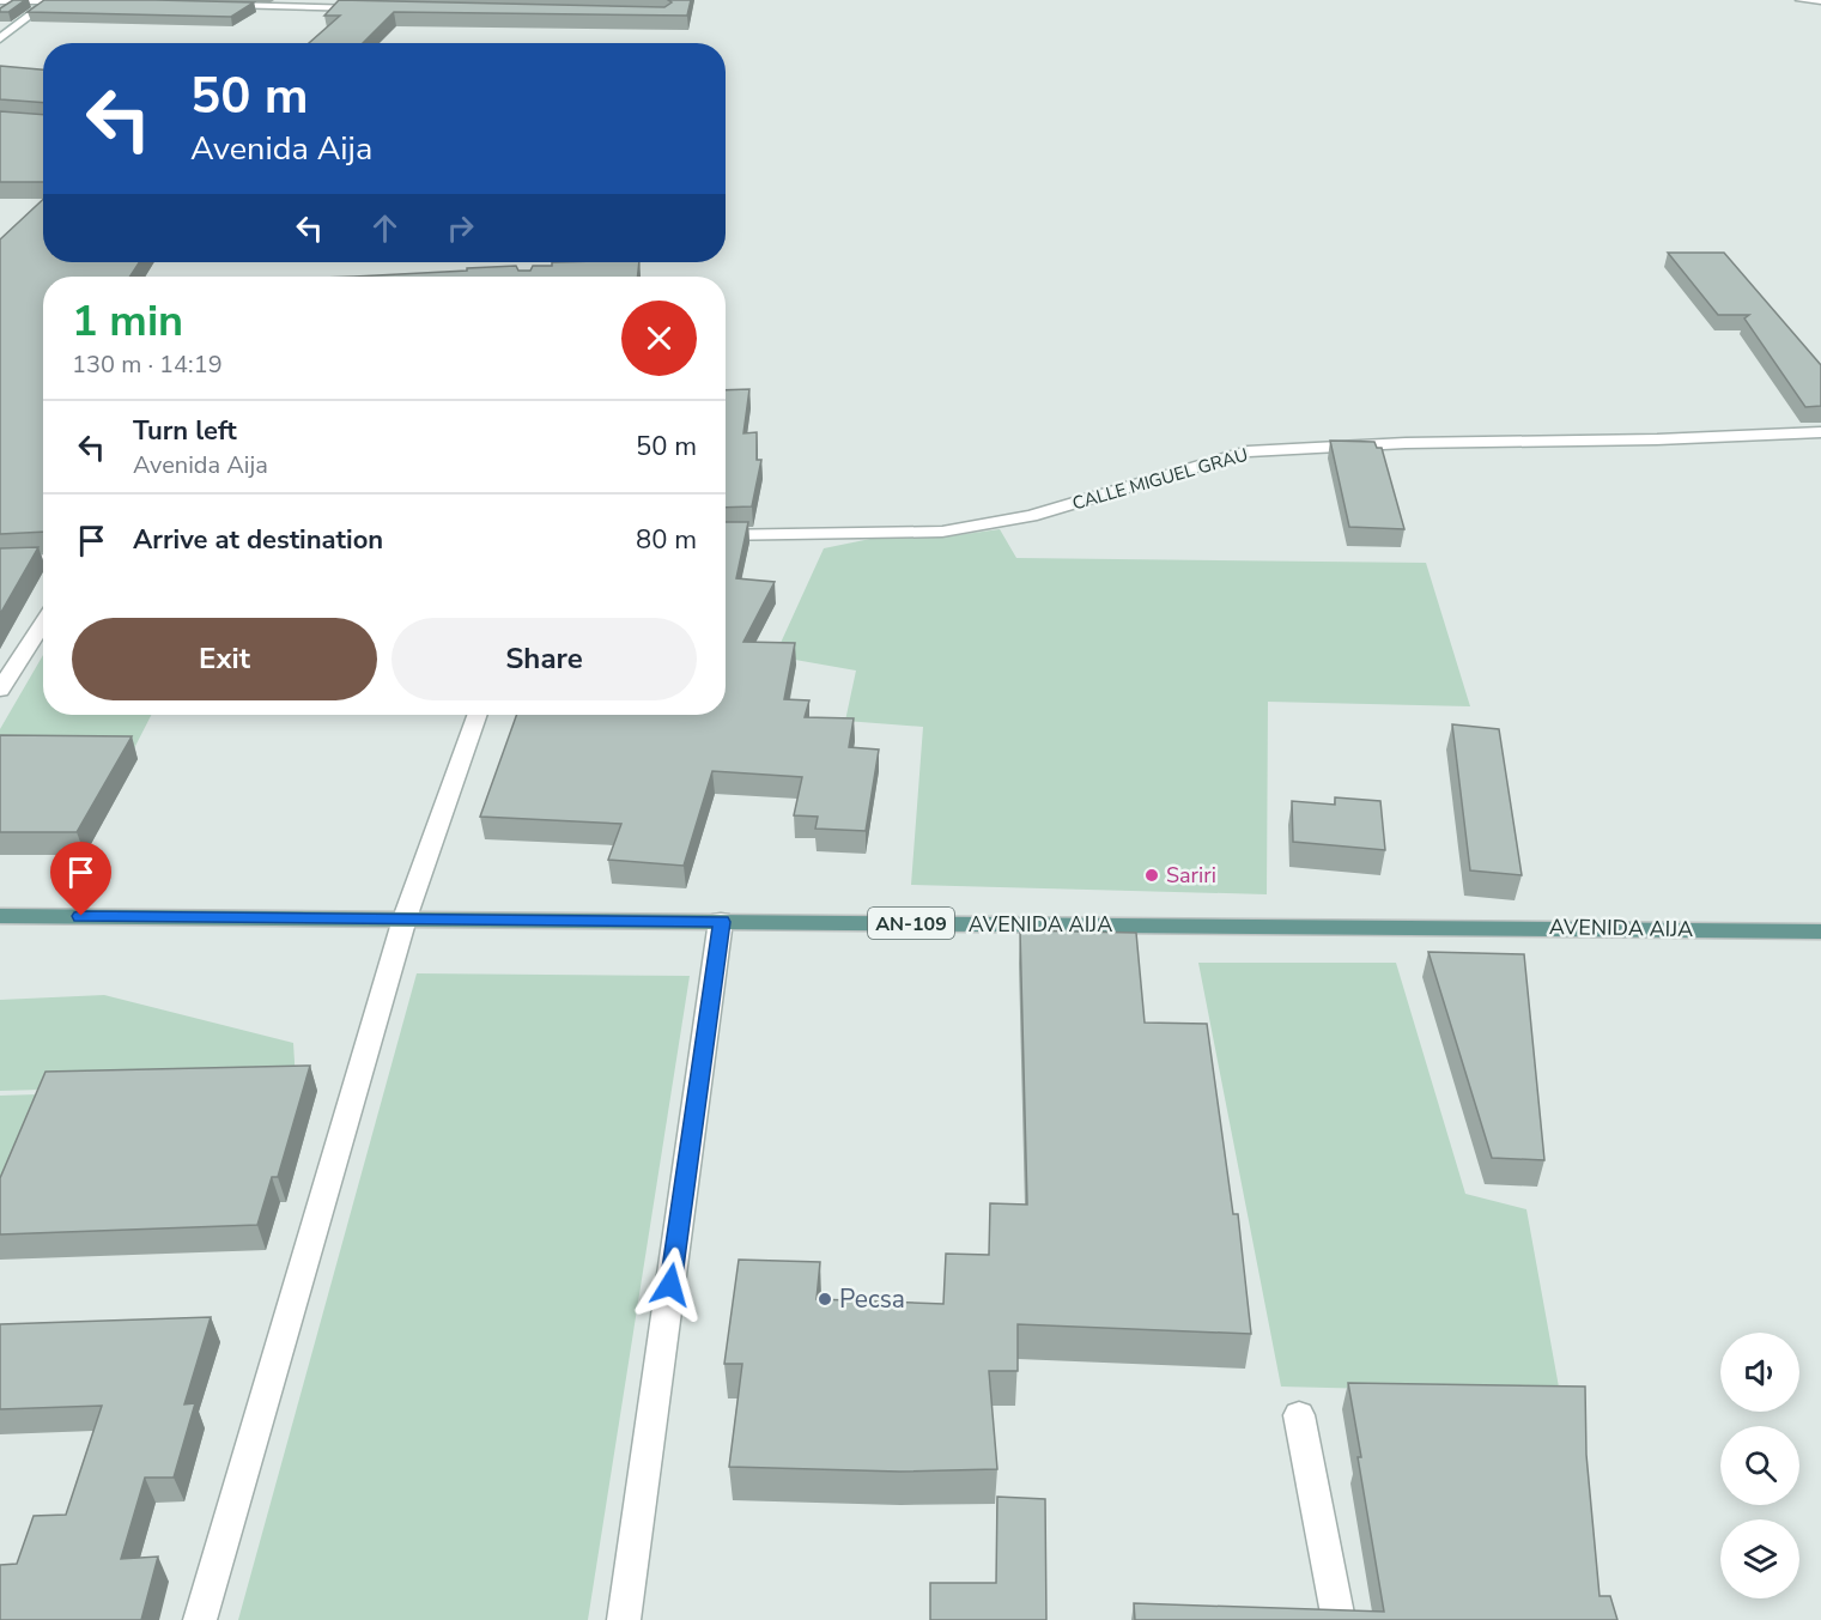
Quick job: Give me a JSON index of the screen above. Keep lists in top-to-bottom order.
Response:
{
  "streets": {
    "main road": ["AN-109", "AVENIDA AIJA"],
    "street": ["CALLE MIGUEL GRAU"]
  },
  "places": ["Sariri", "Pecsa"],
  "page": {
    "turn": ["50 m", "Avenida Aija"],
    "heading": ["1 min", "130 m · 14:19"],
    "list": [
      {
        "name": "Turn left",
        "note": "Avenida Aija",
        "value": "50 m"
      },
      {
        "name": "Arrive at destination",
        "value": "80 m"
      }
    ],
    "buttons": ["Exit", "Share"]
  }
}
